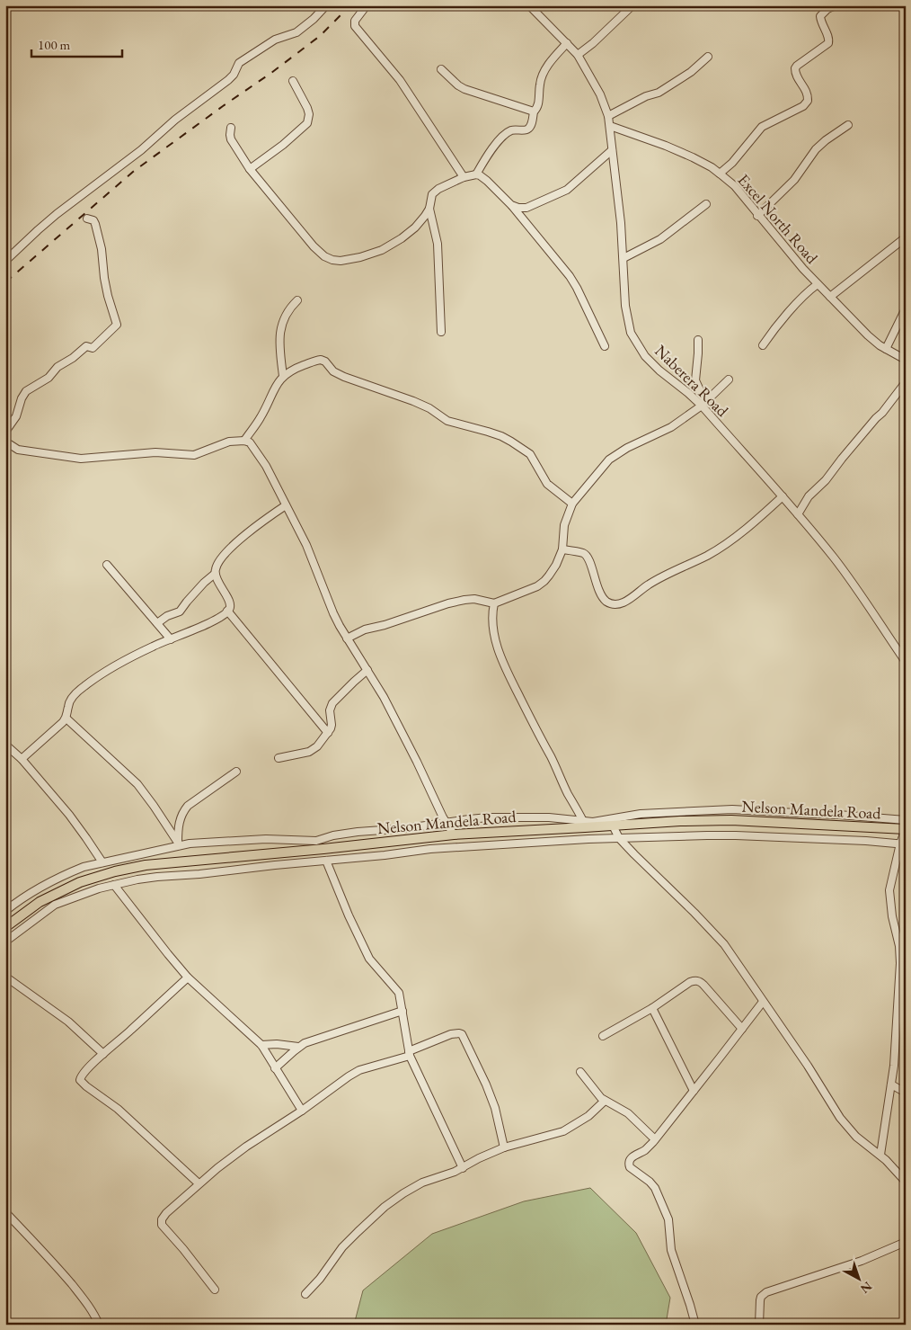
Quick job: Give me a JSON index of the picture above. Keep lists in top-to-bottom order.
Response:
{
  "streets": {
    "main road": ["Nelson Mandela Road"],
    "street": ["Excel North Road", "Naberera Road"]
  },
  "crossings": [
    ["Excel North Road", "Naberera Road"]
  ],
  "scale_bar": "100 m",
  "north": "bottom right"
}
